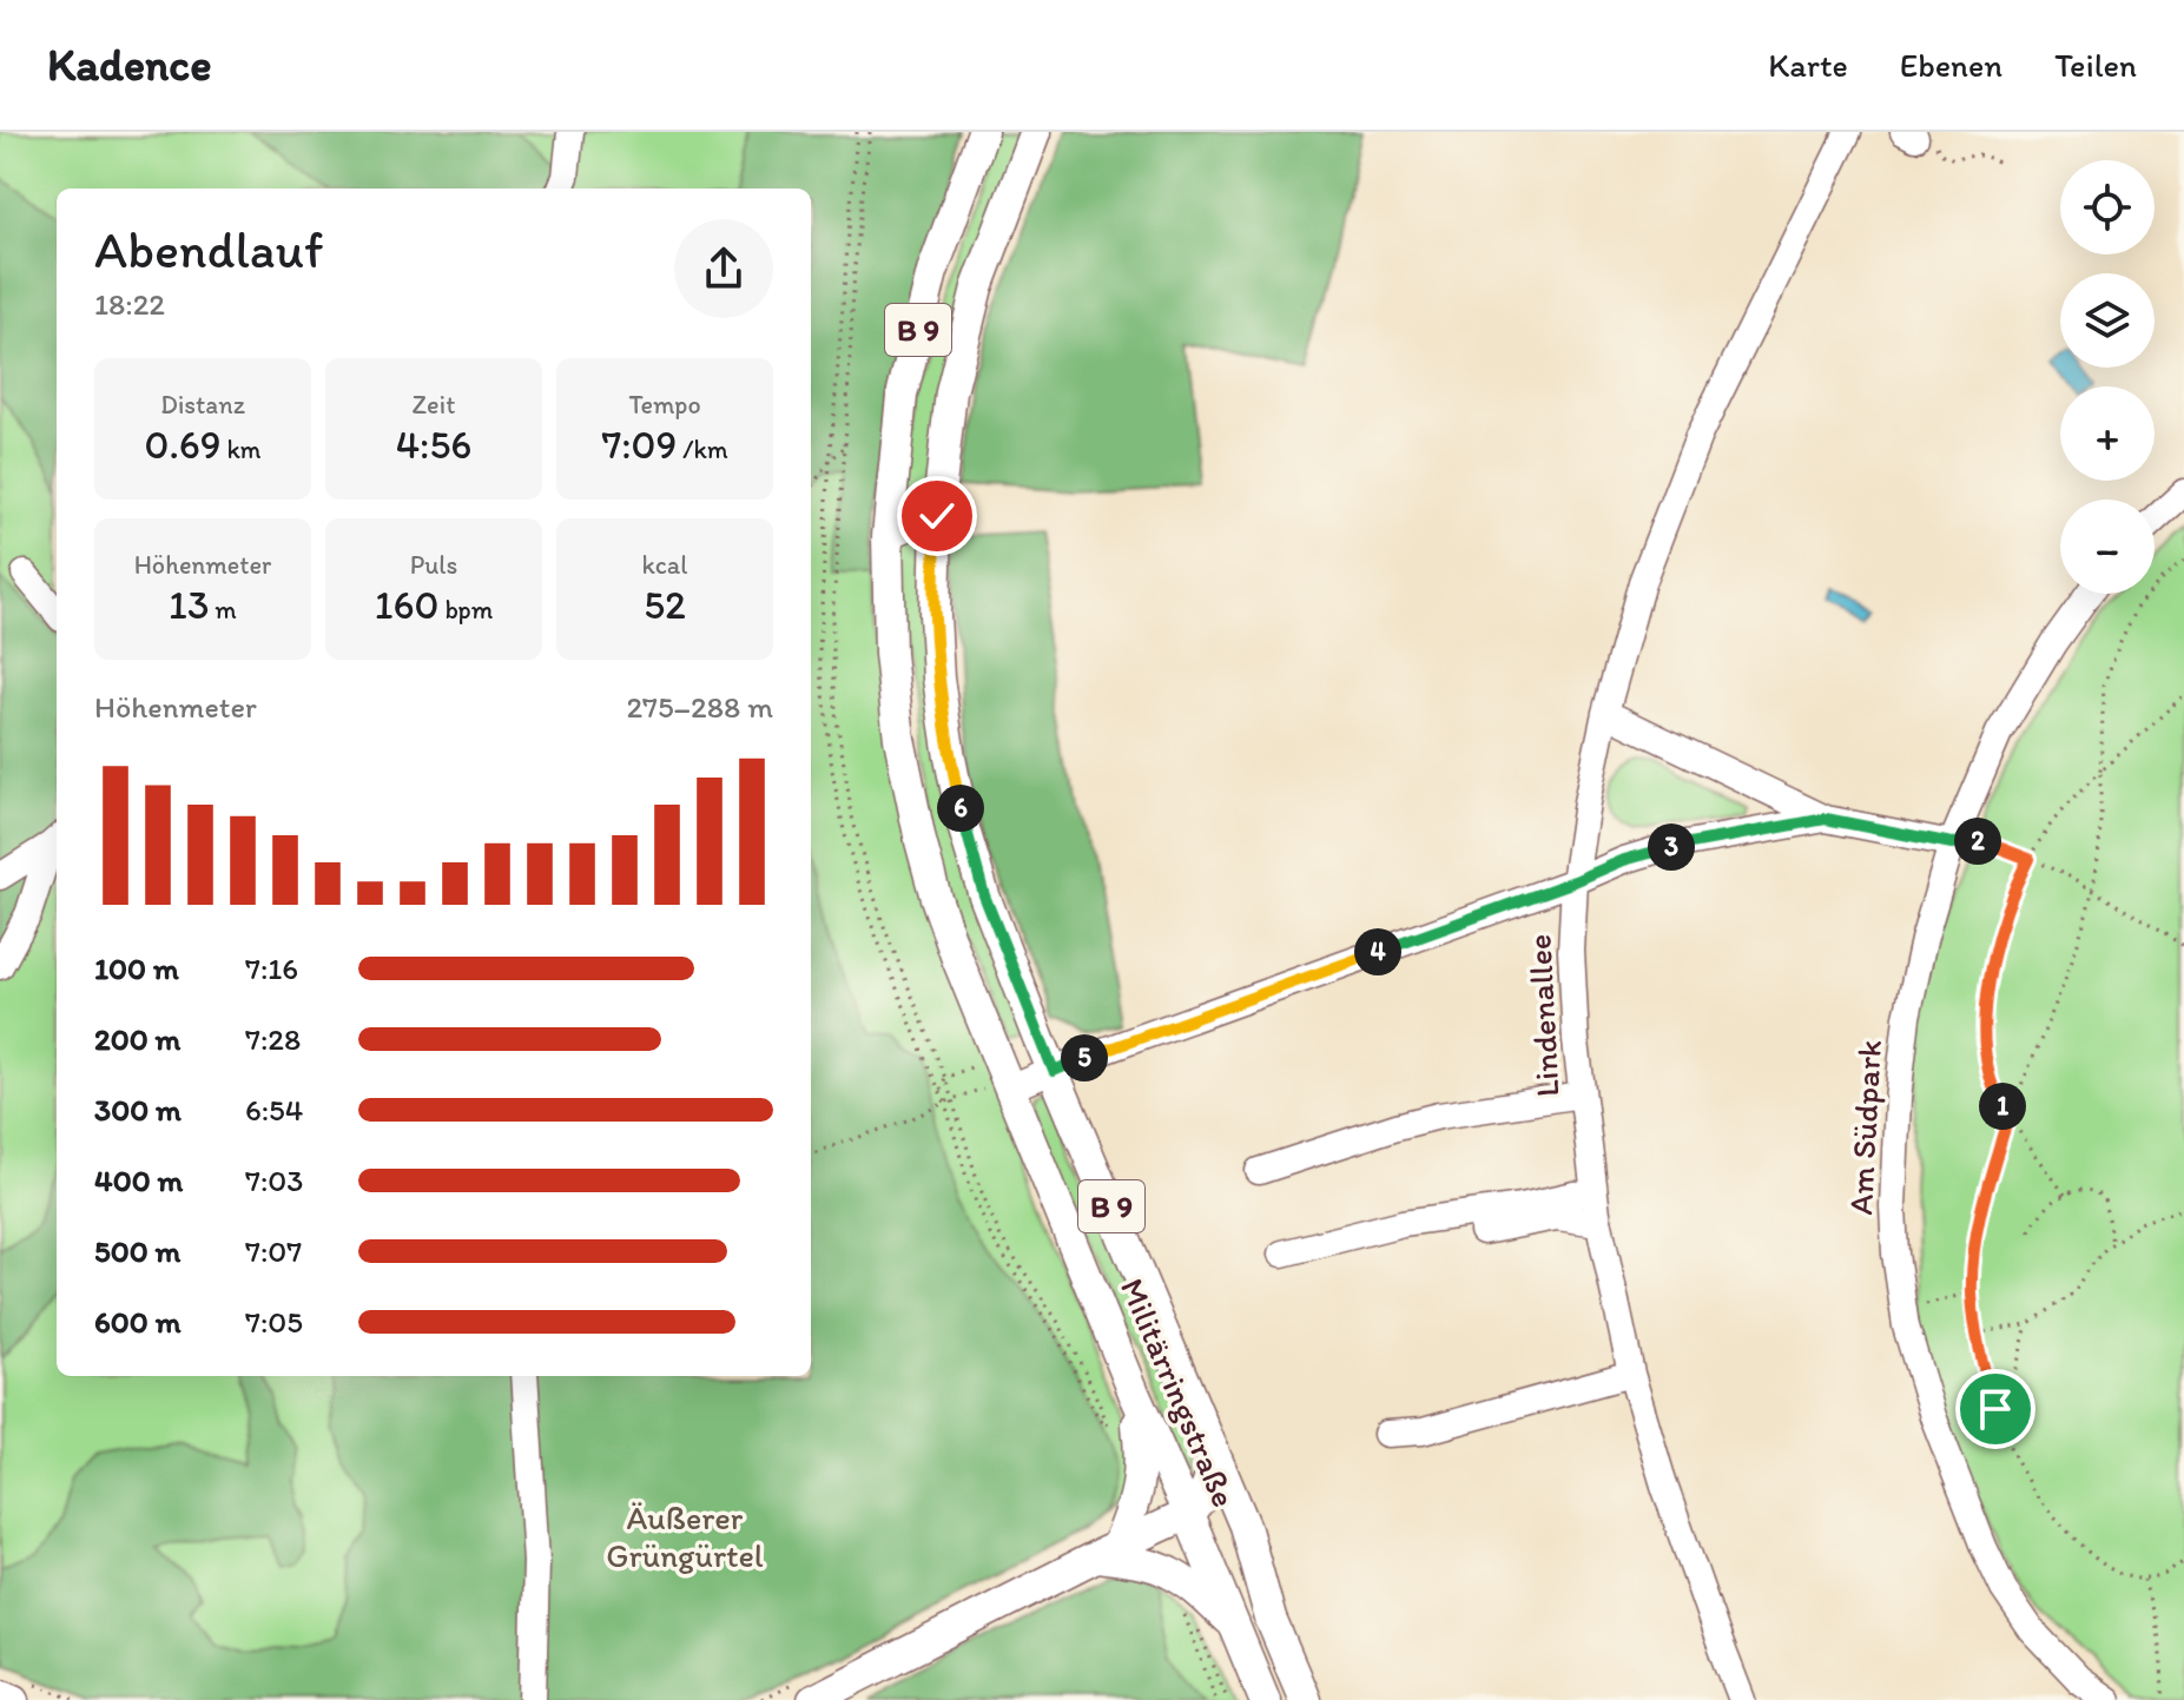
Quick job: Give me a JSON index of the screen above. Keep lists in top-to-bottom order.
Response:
{
  "streets": {
    "main road": ["B 9", "Militärringstraße"],
    "street": ["Lindenallee", "Am Südpark"]
  },
  "crossings": [
    ["B 9", "Militärringstraße"]
  ],
  "parks": ["Äußerer Grüngürtel"],
  "page": {
    "header": "Kadence",
    "nav": ["Karte", "Ebenen", "Teilen"],
    "map_buttons": ["+", "−"],
    "heading": ["Abendlauf", "18:22"],
    "stats": [
      ["Distanz", "0.69 km"],
      ["Zeit", "4:56"],
      ["Tempo", "7:09 /km"],
      ["Höhenmeter", "13 m"],
      ["Puls", "160 bpm"],
      ["kcal", "52"]
    ],
    "chart": ["Höhenmeter", "275–288 m"],
    "pins": [
      "6",
      "2",
      "3",
      "4",
      "5",
      "1"
    ],
    "list": [
      {
        "name": "100 m",
        "note": "7:16"
      },
      {
        "name": "200 m",
        "note": "7:28"
      },
      {
        "name": "300 m",
        "note": "6:54"
      },
      {
        "name": "400 m",
        "note": "7:03"
      },
      {
        "name": "500 m",
        "note": "7:07"
      },
      {
        "name": "600 m",
        "note": "7:05"
      }
    ]
  }
}
